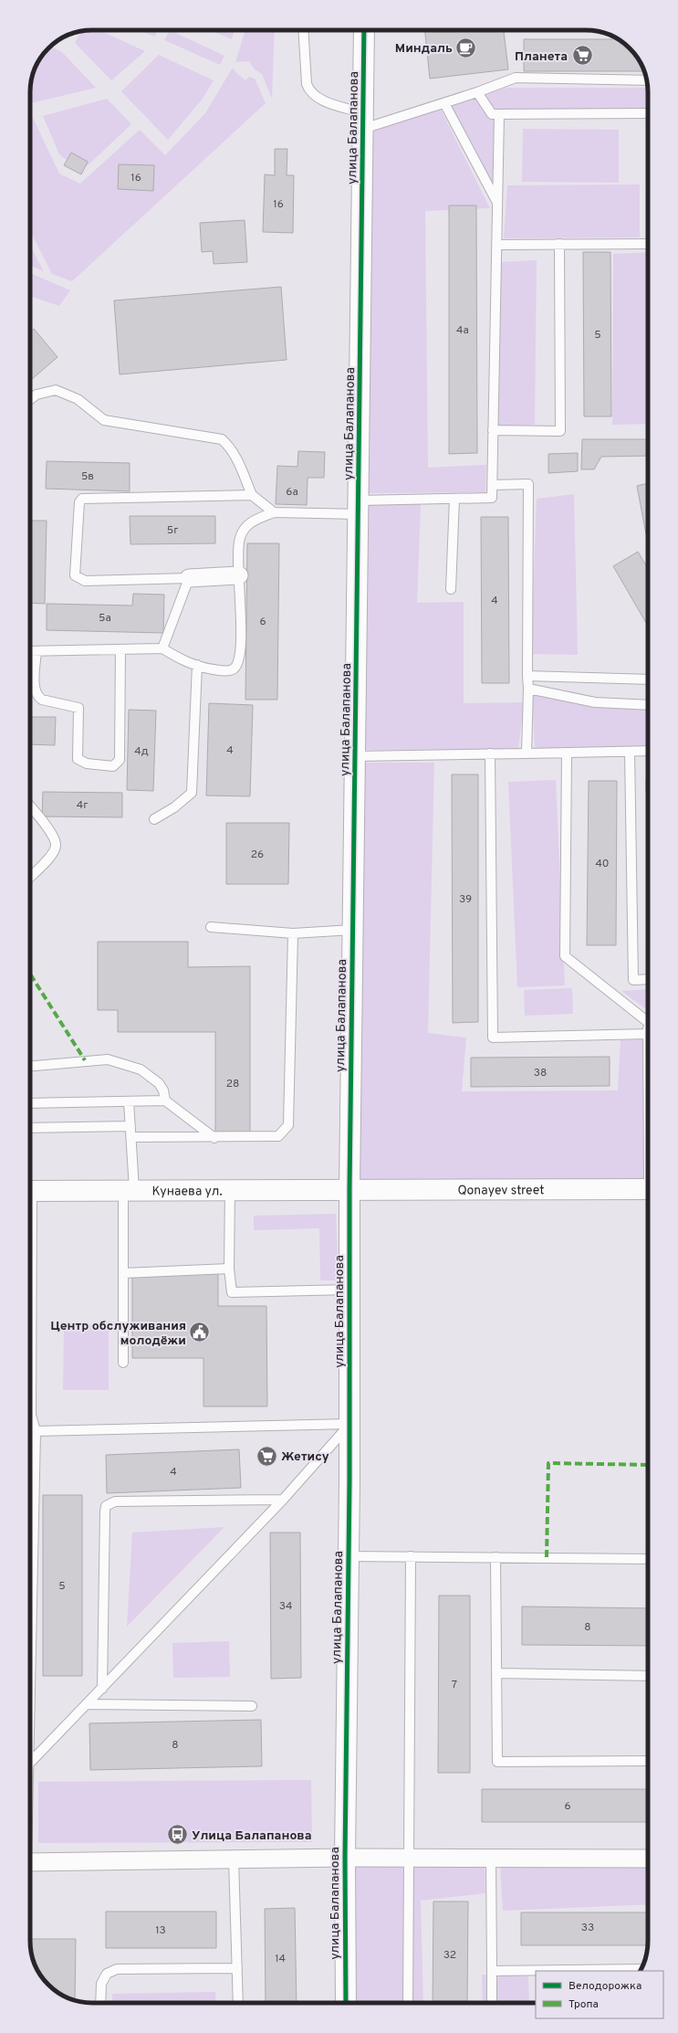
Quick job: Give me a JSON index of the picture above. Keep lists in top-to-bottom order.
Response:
{
  "streets": {
    "street": ["улица Балапанова", "Кунаева ул.", "Qonayev street"]
  },
  "crossings": [
    ["улица Балапанова", "Кунаева ул."],
    ["улица Балапанова", "Qonayev street"],
    ["Кунаева ул.", "Qonayev street"]
  ],
  "places": {
    "cafe": ["Миндаль"],
    "supermarket": ["Планета", "Жетису"],
    "public building": ["Центр обслуживания молодёжи"],
    "bus stop": ["Улица Балапанова"]
  },
  "house_numbers": [
    "16",
    "16",
    "4а",
    "5",
    "5в",
    "6а",
    "5г",
    "4",
    "5а",
    "6",
    "4",
    "4д",
    "4г",
    "26",
    "40",
    "39",
    "38",
    "28",
    "4",
    "5",
    "34",
    "8",
    "7",
    "8",
    "6",
    "33",
    "13",
    "32",
    "14"
  ],
  "legend": ["Велодорожка", "Тропа"]
}
